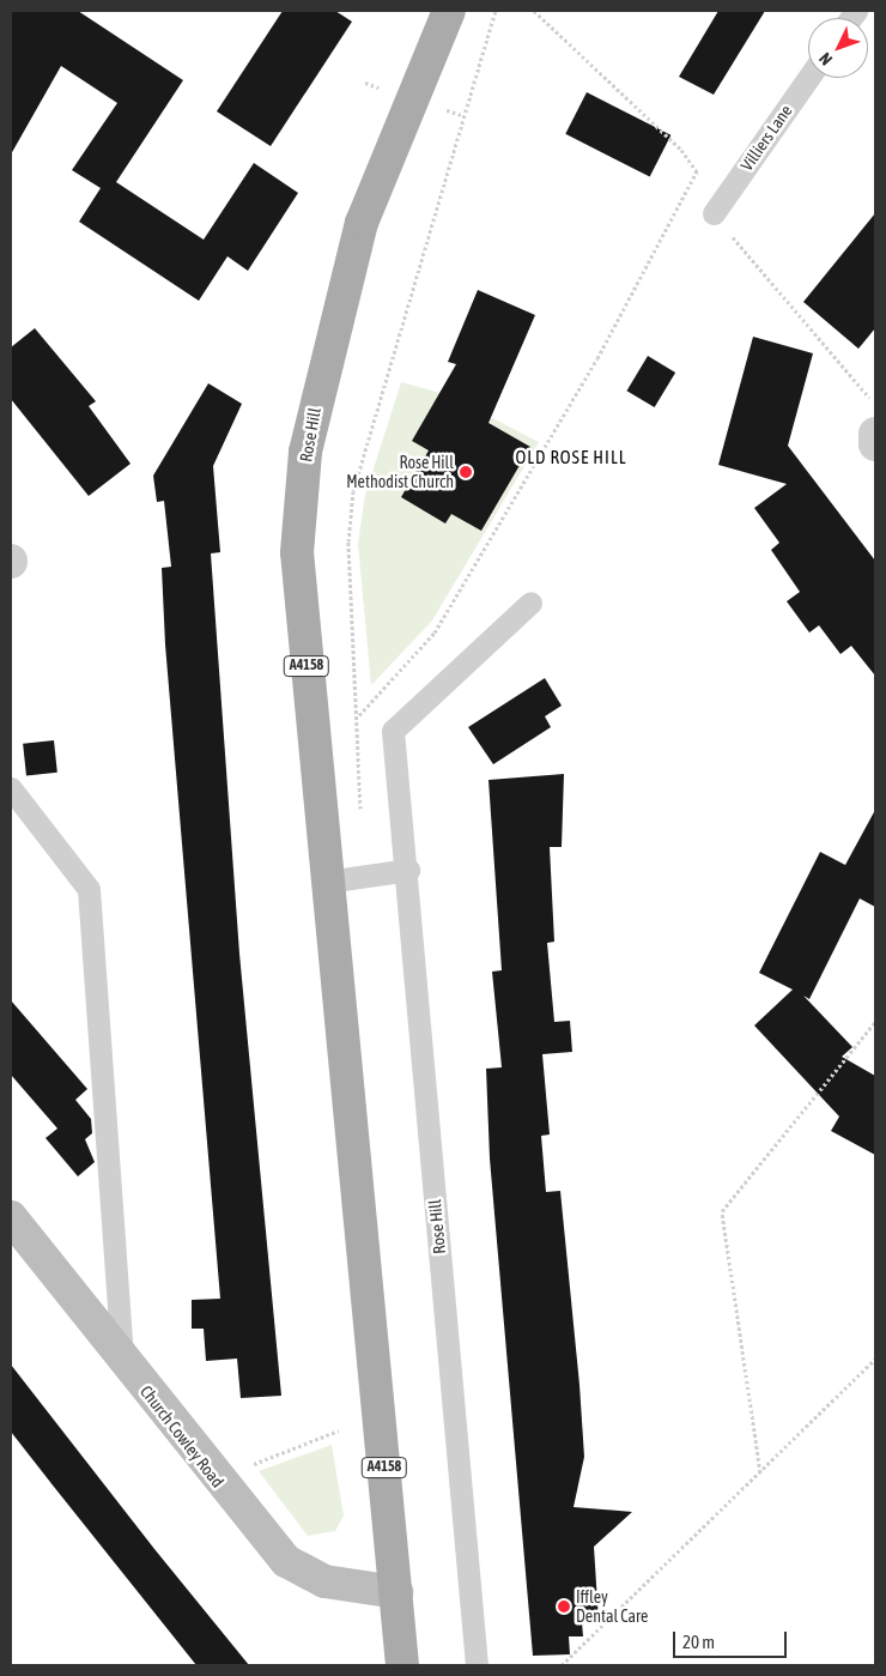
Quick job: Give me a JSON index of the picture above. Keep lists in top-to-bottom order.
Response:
{
  "streets": {
    "main road": ["Rose Hill", "A4158", "Church Cowley Road"],
    "lane": ["Villiers Lane"]
  },
  "crossings": [
    ["Rose Hill", "A4158"],
    ["Rose Hill", "Church Cowley Road"],
    ["A4158", "Church Cowley Road"]
  ],
  "districts": ["OLD ROSE HILL"],
  "places": ["Rose Hill Methodist Church", "Iffley Dental Care"],
  "scale_bar": "20 m",
  "north": "bottom left"
}
